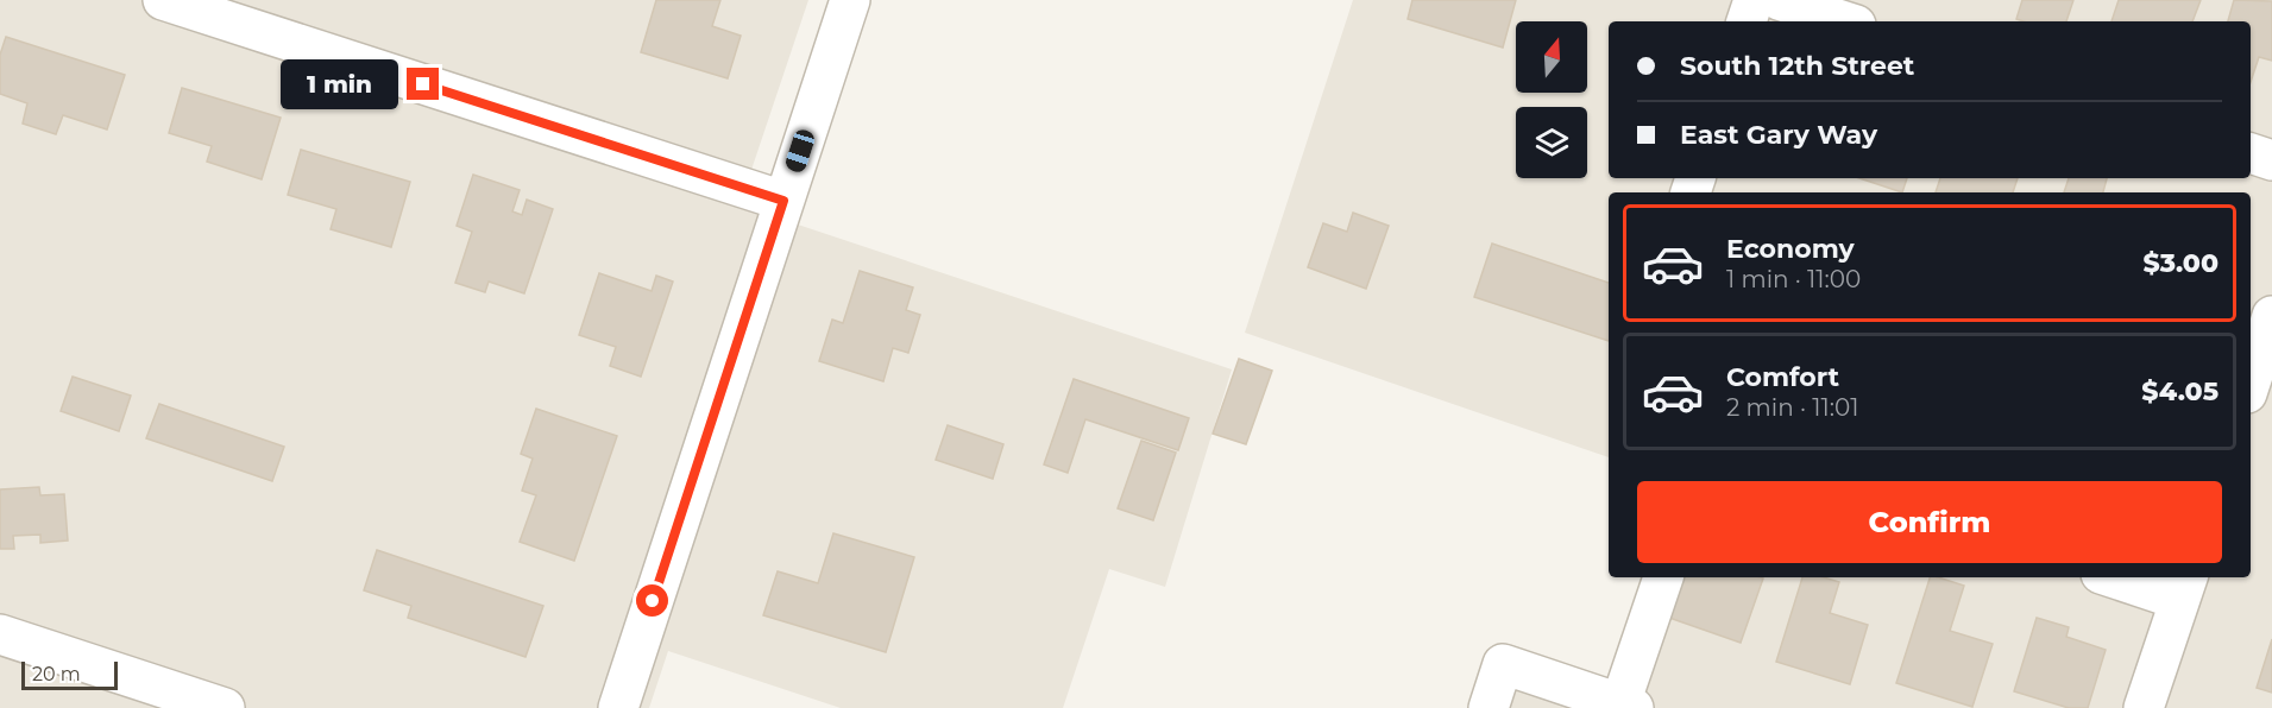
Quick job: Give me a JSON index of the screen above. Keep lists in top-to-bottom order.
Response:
{
  "scale_bar": "20 m",
  "north": "top",
  "page": {
    "banner": ["South 12th Street", "East Gary Way"],
    "bubble": "1 min",
    "list": [
      {
        "name": "Economy",
        "note": "1 min · 11:00",
        "value": "$3.00"
      },
      {
        "name": "Comfort",
        "note": "2 min · 11:01",
        "value": "$4.05"
      }
    ],
    "buttons": "Confirm",
    "scale": "20 m"
  }
}
